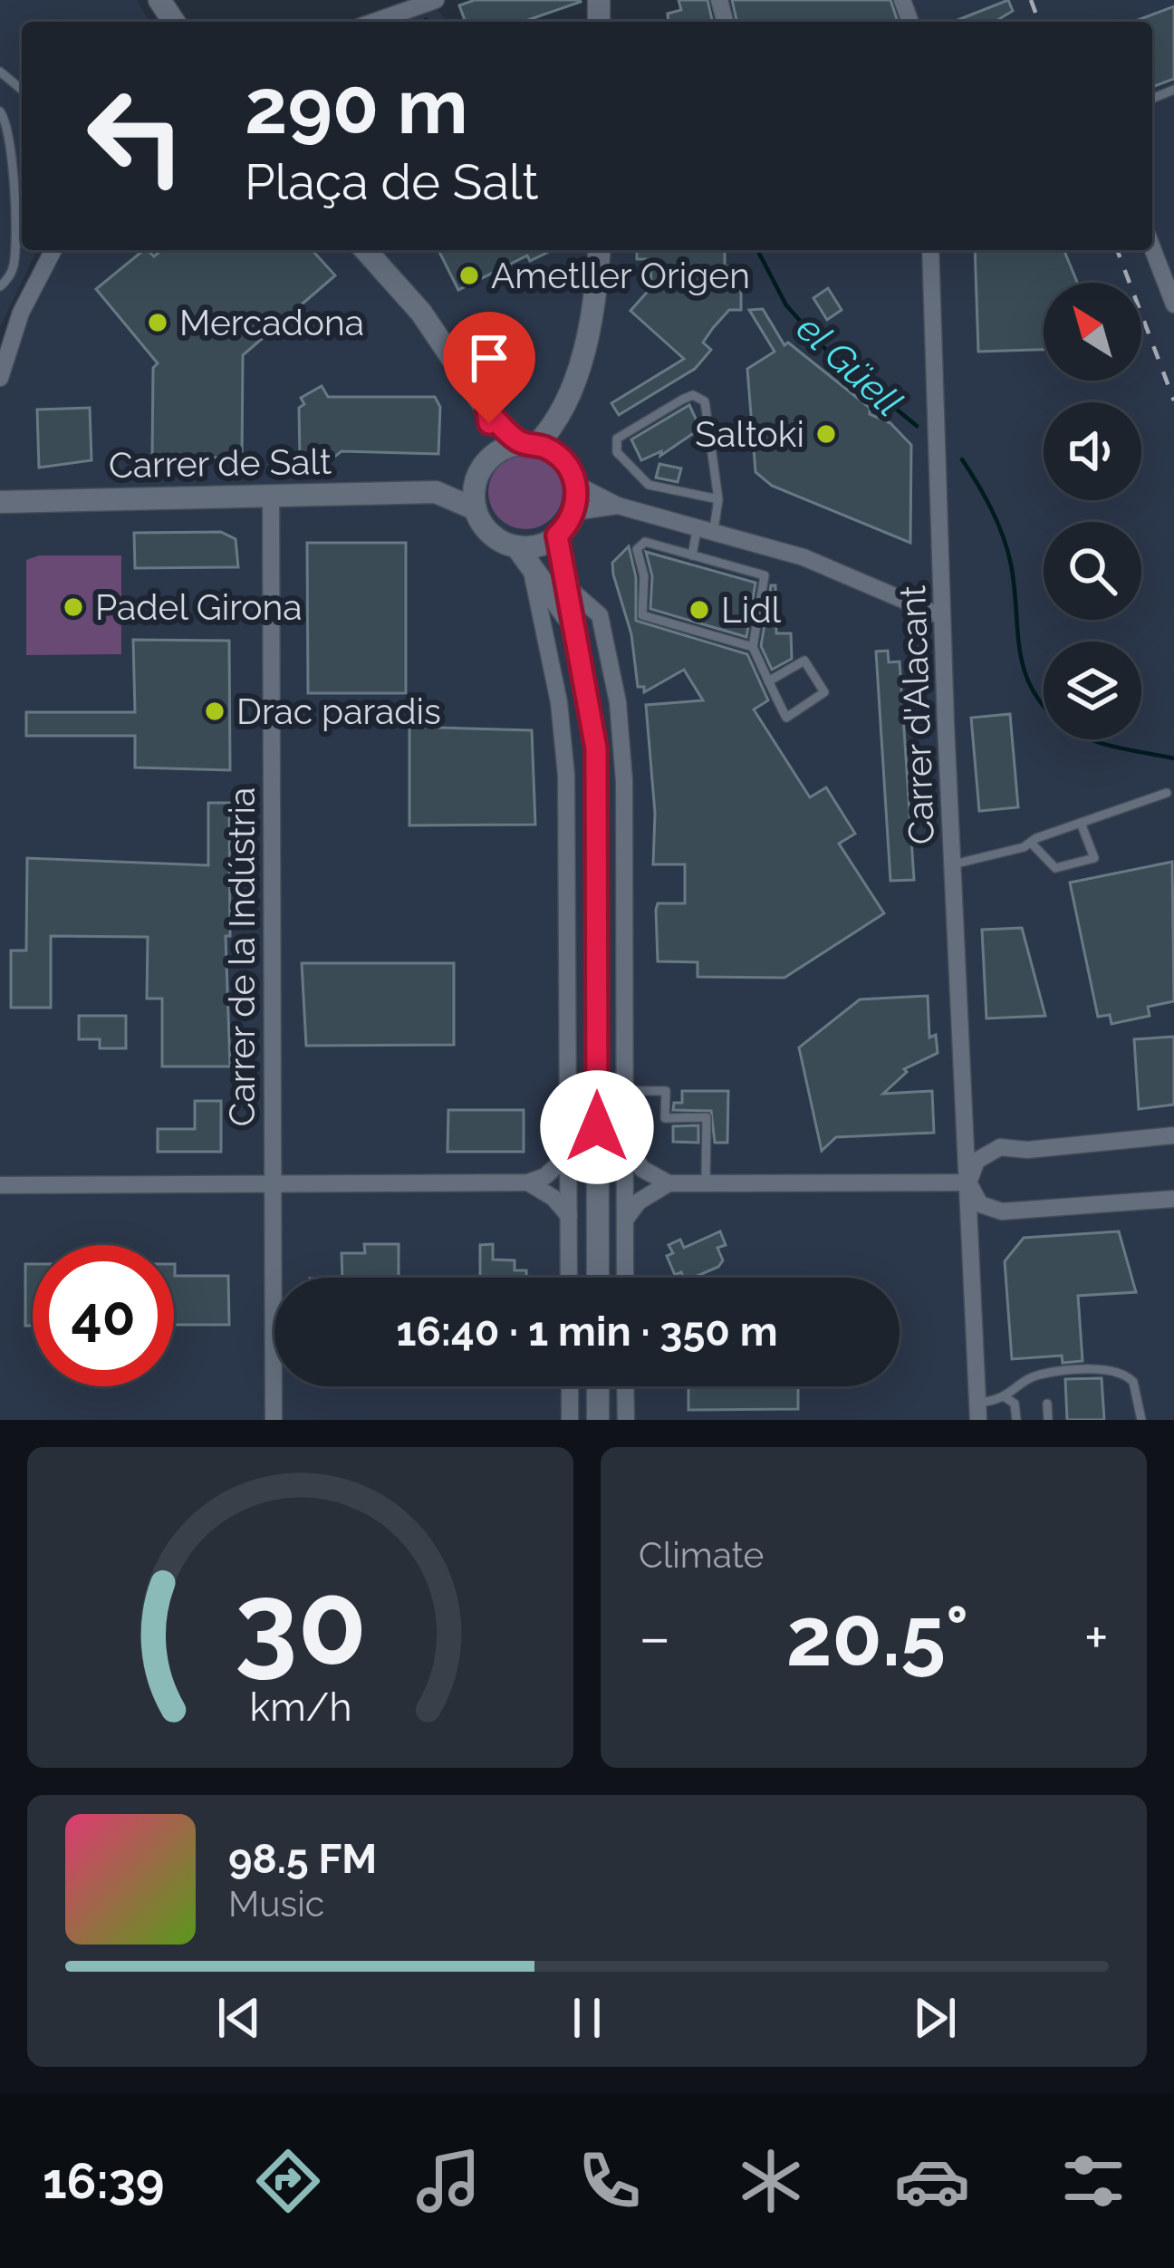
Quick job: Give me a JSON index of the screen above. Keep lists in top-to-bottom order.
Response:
{
  "streets": {
    "street": ["Carrer de Salt", "Carrer d'Alacant", "Carrer de la Indústria"]
  },
  "crossings": [
    ["Carrer de Salt", "Carrer de la Indústria"]
  ],
  "water": ["el Güell"],
  "places": [
    "Ametller Origen",
    "Mercadona",
    "Saltoki",
    "Padel Girona",
    "Lidl",
    "Drac paradis"
  ],
  "north": "top left",
  "page": {
    "turn": ["290 m", "Plaça de Salt"],
    "limit": "40",
    "trip": "16:40 · 1 min · 350 m",
    "tile": "Climate",
    "heat": ["−", "20.5°", "+"],
    "song": ["98.5 FM", "Music"],
    "tabs": "16:39",
    "gauge": ["30", "km/h"]
  }
}
